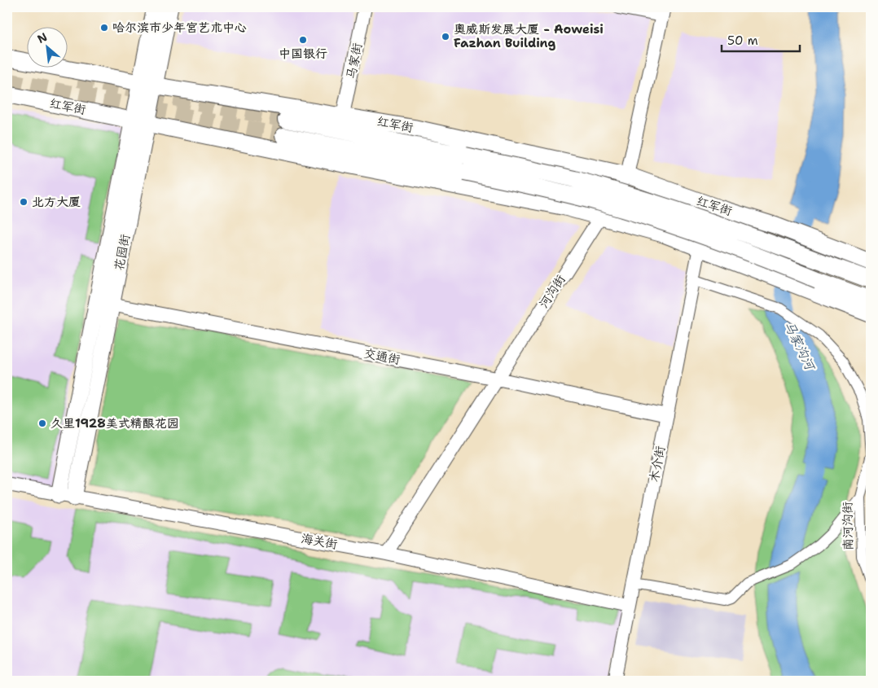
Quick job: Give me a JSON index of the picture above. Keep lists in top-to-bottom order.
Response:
{
  "streets": {
    "main road": ["红军街", "花园街"],
    "street": [
      "马家街",
      "河沟街",
      "交通街",
      "木介街",
      "南河沟街",
      "海关街"
    ]
  },
  "crossings": [
    ["马家街", "红军街"],
    ["红军街", "花园街"],
    ["红军街", "河沟街"],
    ["红军街", "木介街"],
    ["花园街", "交通街"],
    ["花园街", "海关街"],
    ["河沟街", "交通街"],
    ["河沟街", "海关街"],
    ["交通街", "木介街"],
    ["木介街", "海关街"]
  ],
  "water": ["马家沟河"],
  "places": [
    "哈尔滨市少年宫艺术中心",
    "奥威斯发展大厦 - Aoweisi Fazhan Building",
    "中国银行",
    "北方大厦",
    "久里1928美式精酿花园"
  ],
  "scale_bar": "50 m",
  "north": "top left"
}
